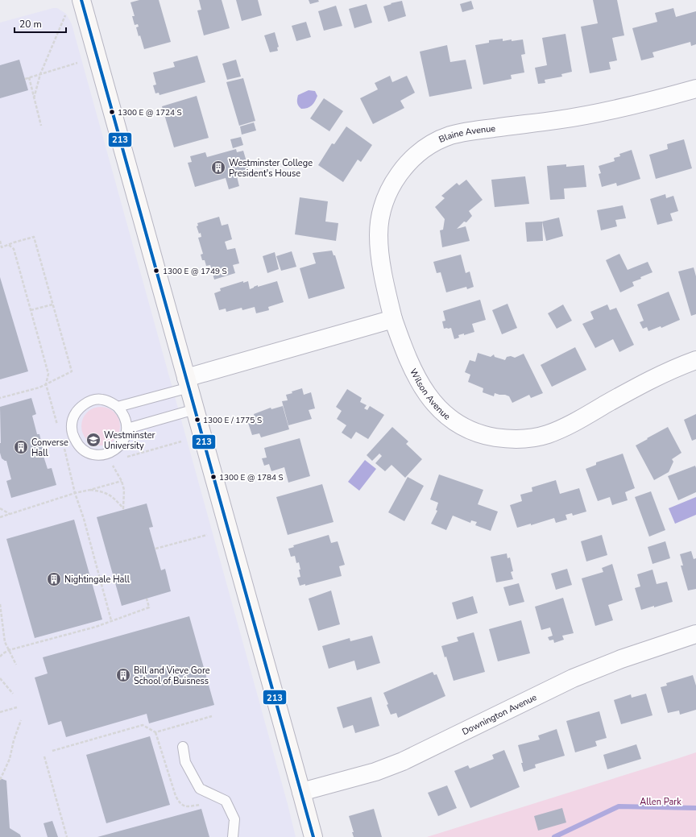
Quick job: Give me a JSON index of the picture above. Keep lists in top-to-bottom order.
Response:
{
  "streets": {
    "street": ["Blaine Avenue", "Wilson Avenue", "Downington Avenue"]
  },
  "crossings": [
    ["Blaine Avenue", "Wilson Avenue"]
  ],
  "parks": ["Allen Park"],
  "places": {
    "other": [
      "1300 E @ 1724 S",
      "1300 E @ 1749 S",
      "1300 E / 1775 S",
      "1300 E @ 1784 S"
    ],
    "building": [
      "Westminster College President's House",
      "Converse Hall",
      "Nightingale Hall",
      "Bill and Vieve Gore School of Buisness"
    ],
    "school or university": ["Westminster University"]
  },
  "lines": ["transit line 213"],
  "scale_bar": "20 m"
}
